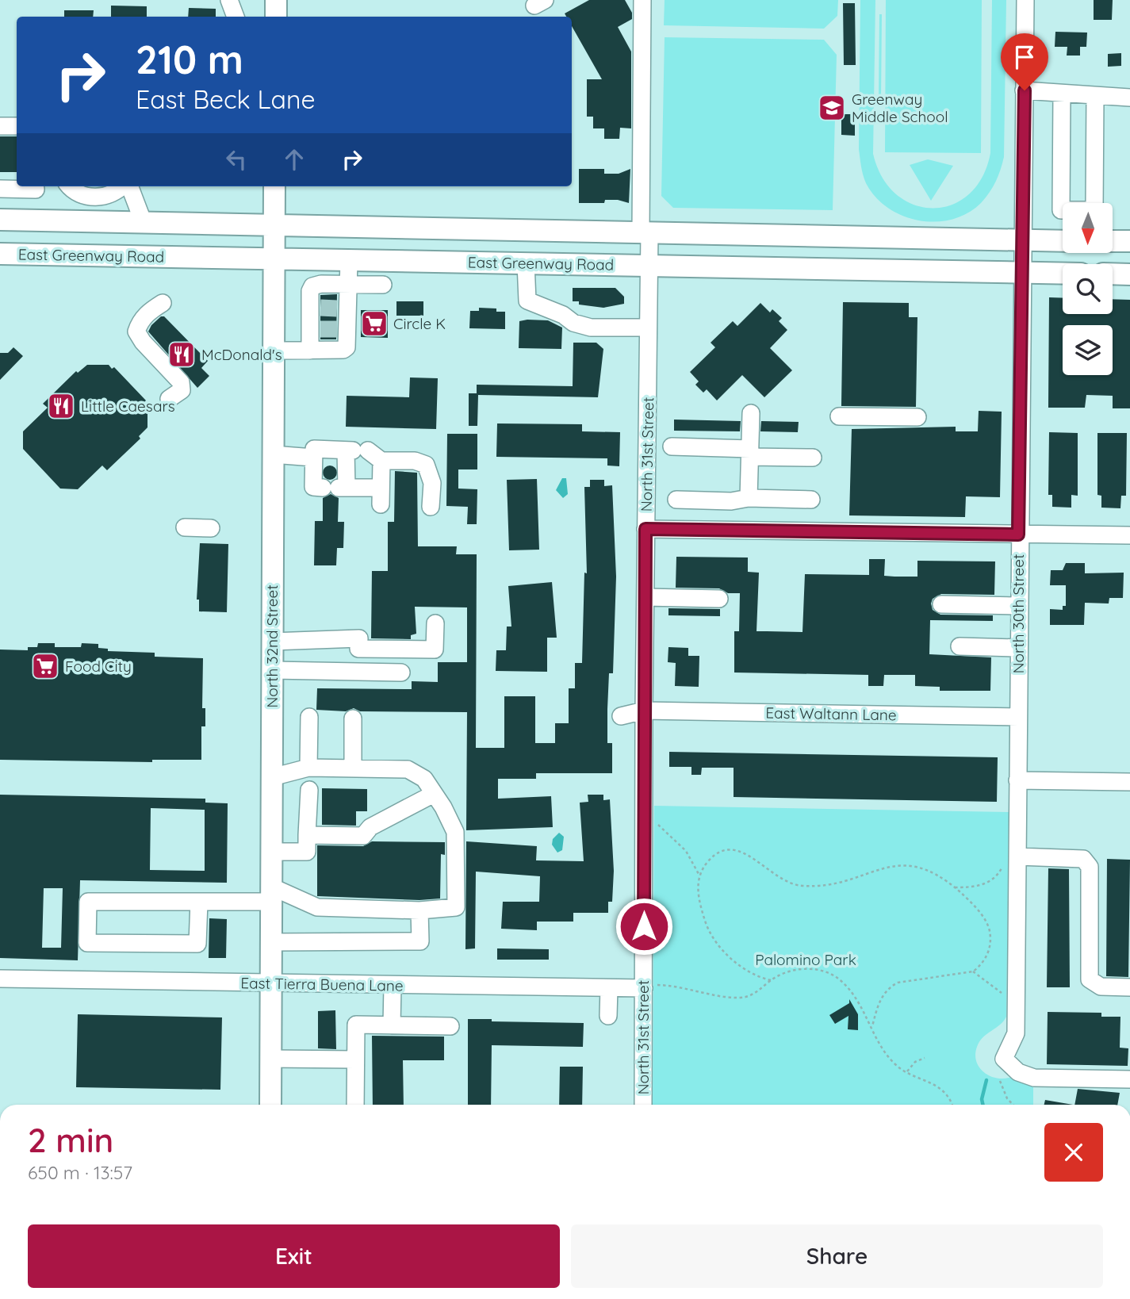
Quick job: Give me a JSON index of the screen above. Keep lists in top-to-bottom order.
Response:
{
  "streets": {
    "main road": ["East Greenway Road", "North 32nd Street"],
    "street": [
      "North 31st Street",
      "North 30th Street",
      "East Waltann Lane",
      "East Tierra Buena Lane"
    ]
  },
  "crossings": [
    ["East Greenway Road", "North 31st Street"],
    ["East Greenway Road", "North 30th Street"],
    ["East Greenway Road", "North 32nd Street"],
    ["North 31st Street", "East Waltann Lane"],
    ["North 31st Street", "East Tierra Buena Lane"],
    ["North 30th Street", "East Waltann Lane"],
    ["North 32nd Street", "East Tierra Buena Lane"]
  ],
  "parks": ["Palomino Park"],
  "places": {
    "school or university": ["Greenway Middle School"],
    "supermarket": ["Circle K", "Food City"],
    "restaurant": ["McDonald's", "Little Caesars"]
  },
  "north": "bottom",
  "page": {
    "turn": ["210 m", "East Beck Lane"],
    "heading": ["2 min", "650 m · 13:57"],
    "buttons": ["Exit", "Share"]
  }
}
